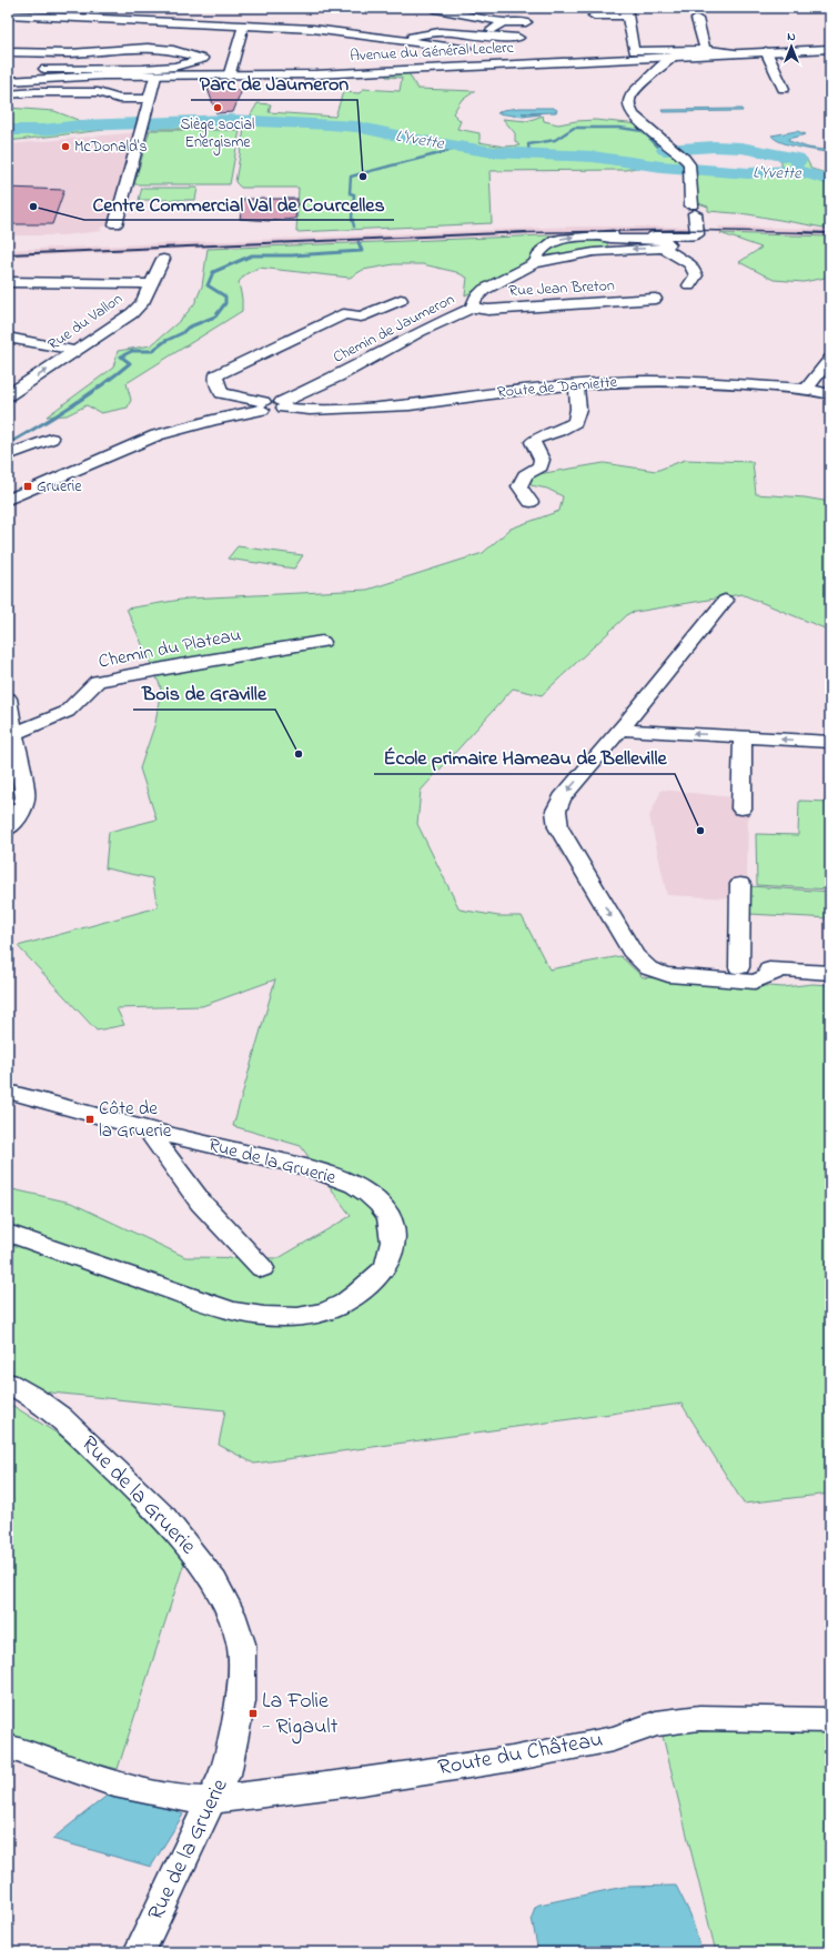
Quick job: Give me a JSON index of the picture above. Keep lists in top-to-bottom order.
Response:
{
  "streets": {
    "main road": ["Avenue du Général Leclerc"],
    "street": [
      "Rue Jean Breton",
      "Rue du Vallon",
      "Chemin de Jaumeron",
      "Route de Damiette",
      "Chemin du Plateau",
      "Rue de la Gruerie",
      "Route du Château"
    ]
  },
  "crossings": [
    ["Avenue du Général Leclerc", "Chemin de Jaumeron"],
    ["Rue Jean Breton", "Chemin de Jaumeron"],
    ["Chemin de Jaumeron", "Route de Damiette"],
    ["Rue de la Gruerie", "Route du Château"]
  ],
  "water": ["L'Yvette"],
  "places": {
    "other": [
      "Siège social Energisme",
      "McDonald's",
      "Parc de Jaumeron",
      "Centre Commercial Val de Courcelles",
      "Bois de Graville",
      "École primaire Hameau de Belleville"
    ],
    "transit": ["Gruerie", "Côte de la Gruerie", "La Folie - Rigault"]
  },
  "north": "top"
}
